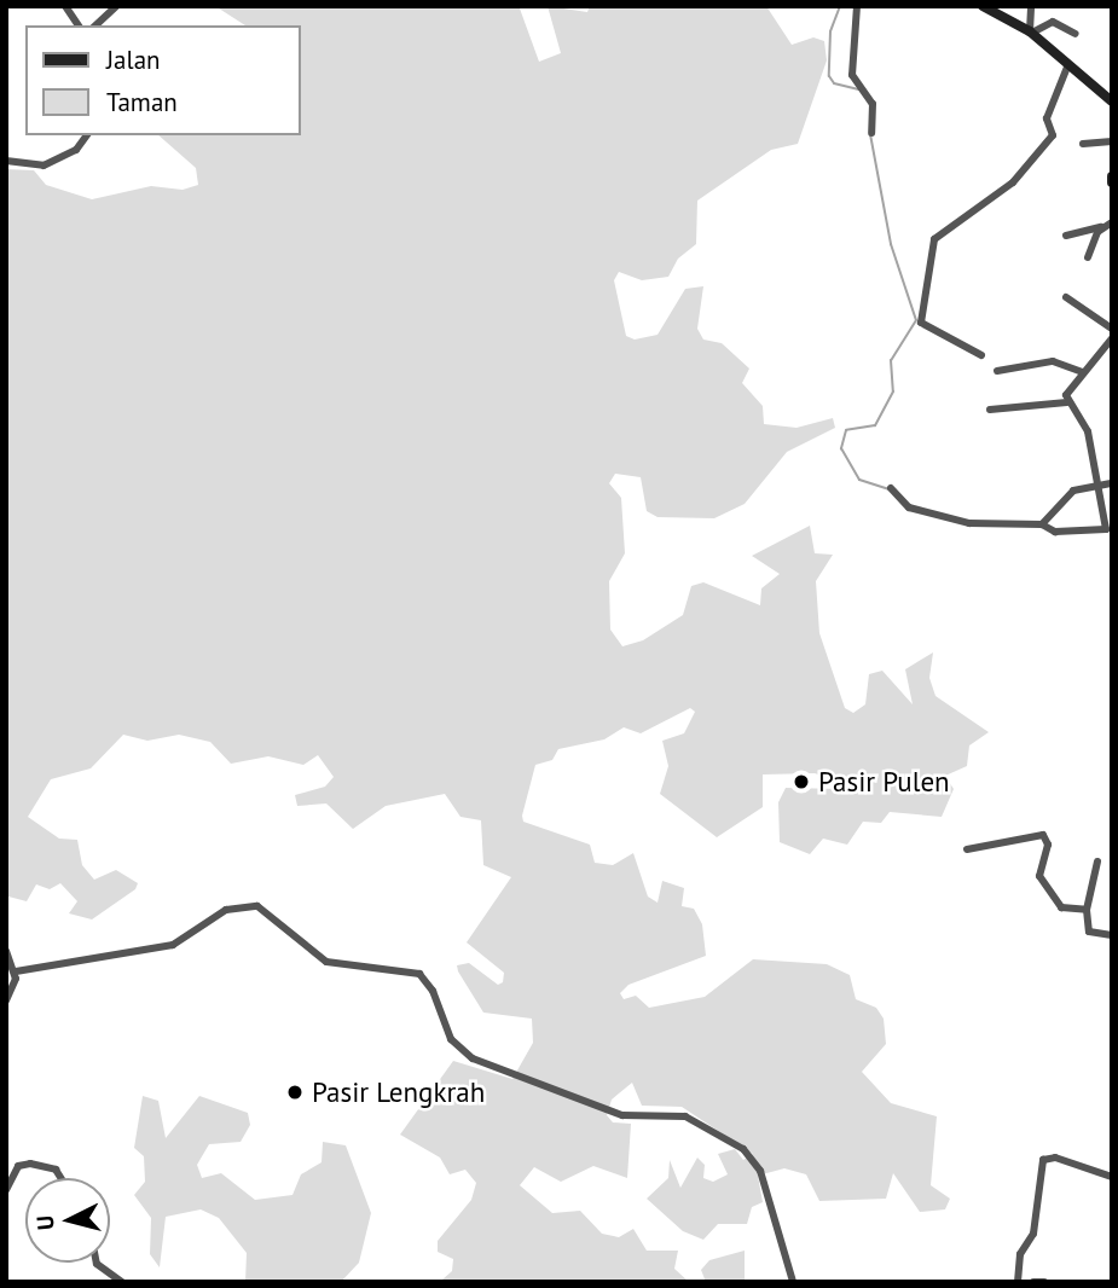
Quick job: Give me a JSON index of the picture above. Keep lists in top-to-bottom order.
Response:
{
  "places": ["Pasir Pulen", "Pasir Lengkrah"],
  "legend": ["Jalan", "Taman"],
  "north": "left"
}
